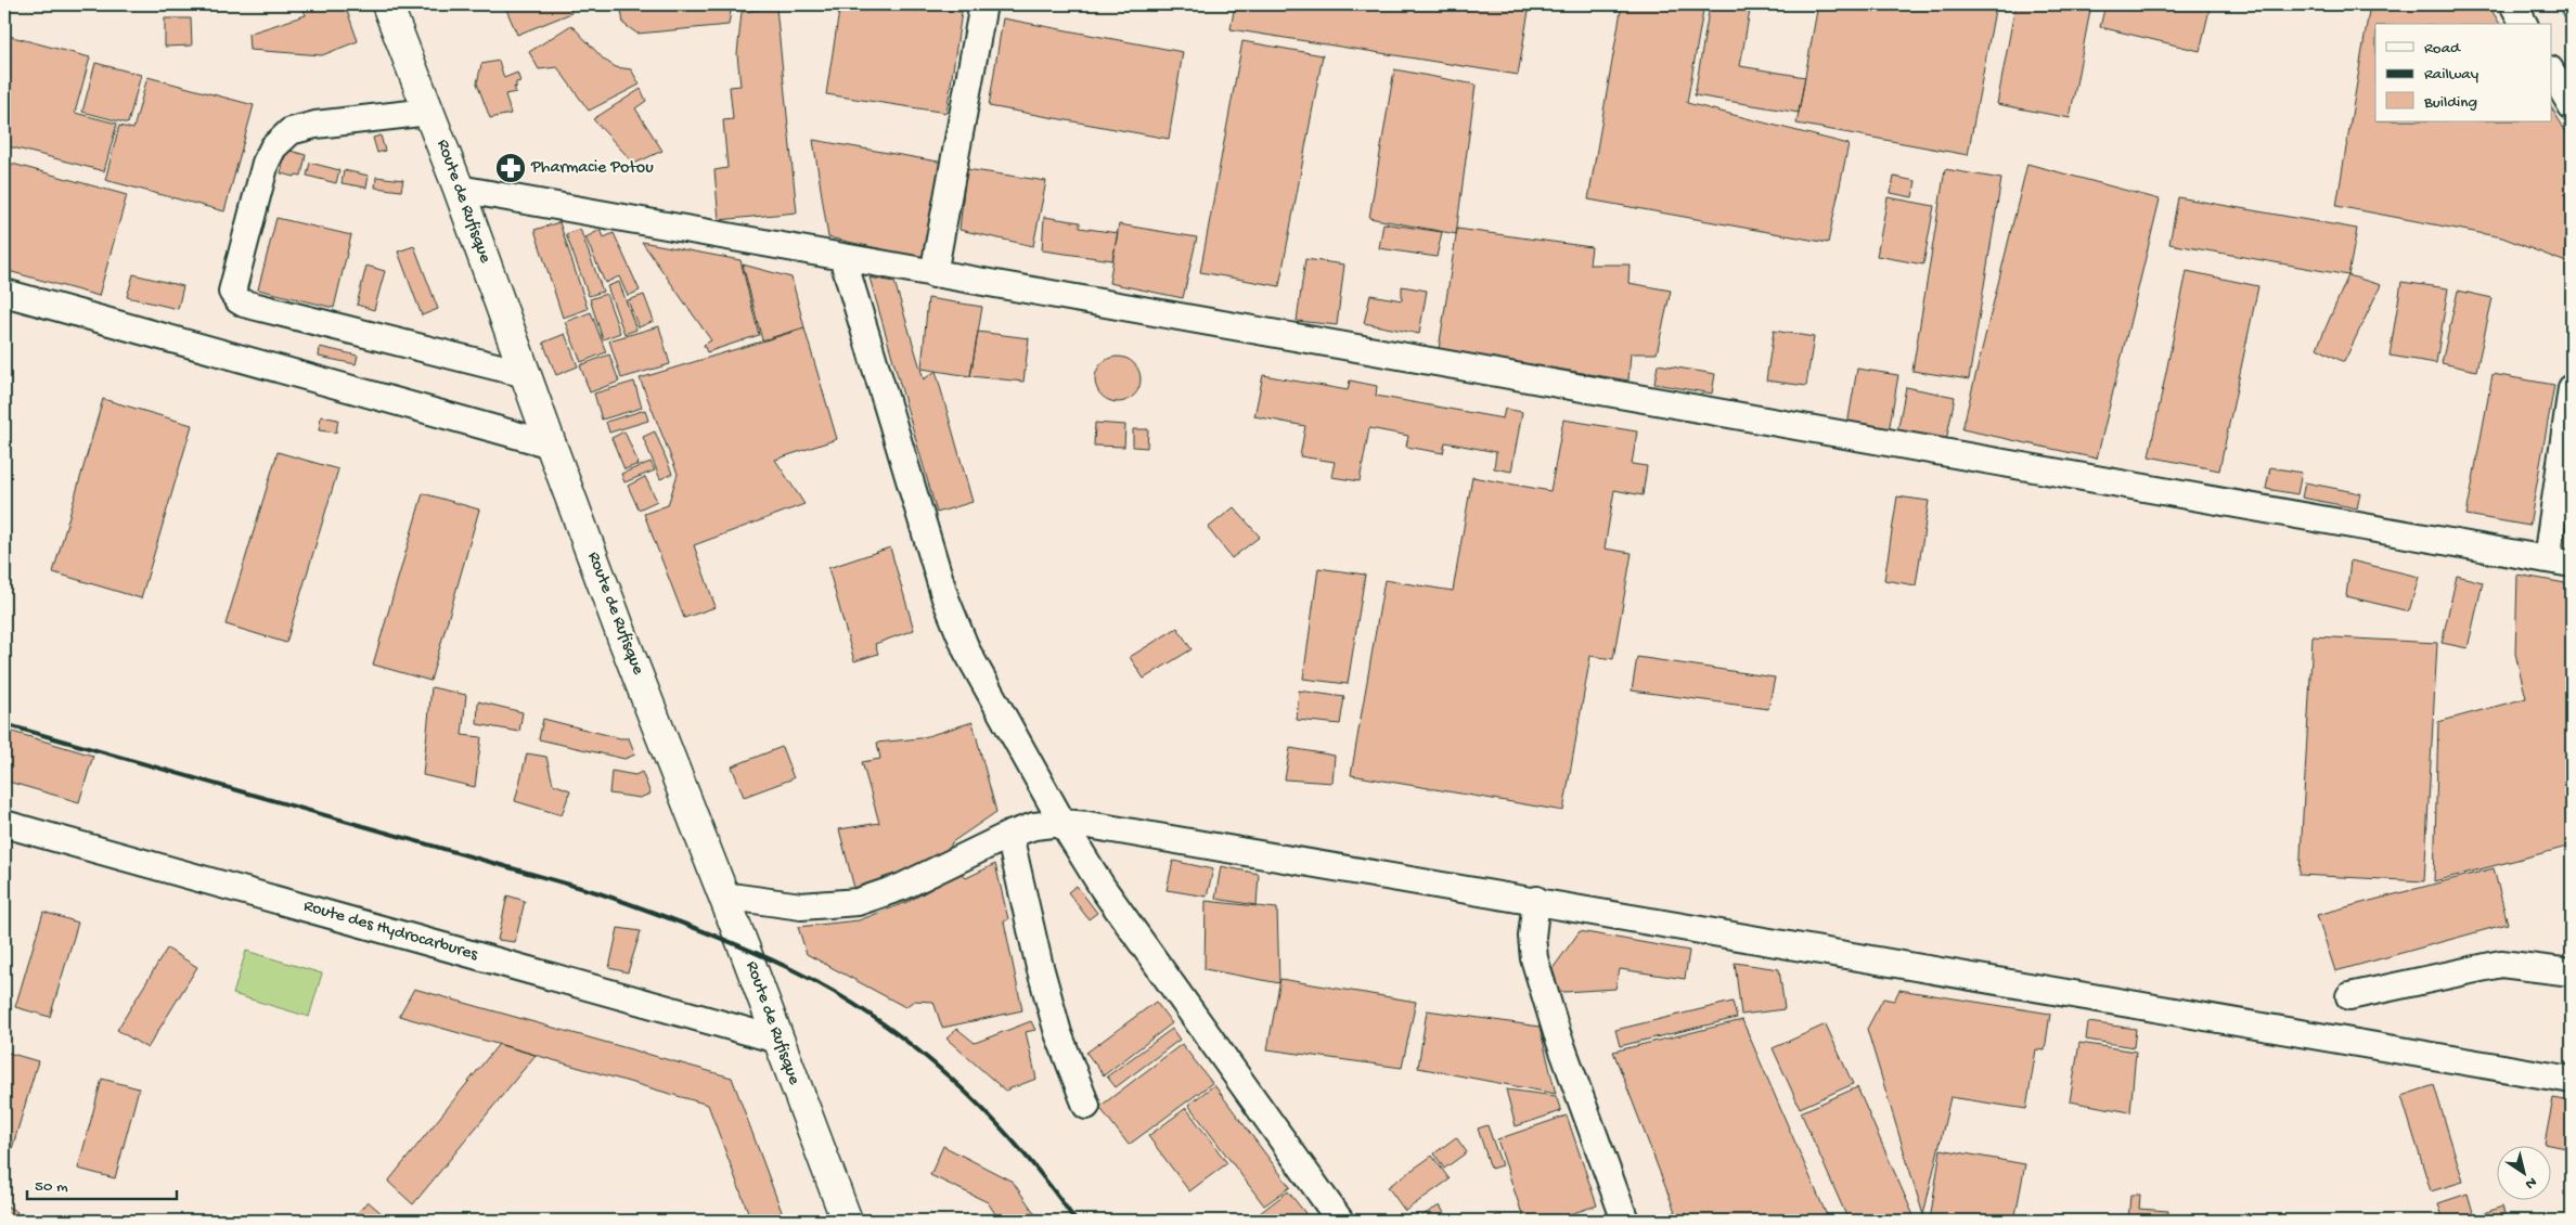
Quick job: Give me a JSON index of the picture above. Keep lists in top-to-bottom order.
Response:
{
  "streets": {
    "main road": ["Route de Rufisque"],
    "street": ["Route des Hydrocarbures"]
  },
  "crossings": [
    ["Route de Rufisque", "Route des Hydrocarbures"]
  ],
  "places": {
    "pharmacy": ["Pharmacie Potou"]
  },
  "legend": ["Road", "Railway", "Building"],
  "scale_bar": "50 m",
  "north": "bottom right"
}
